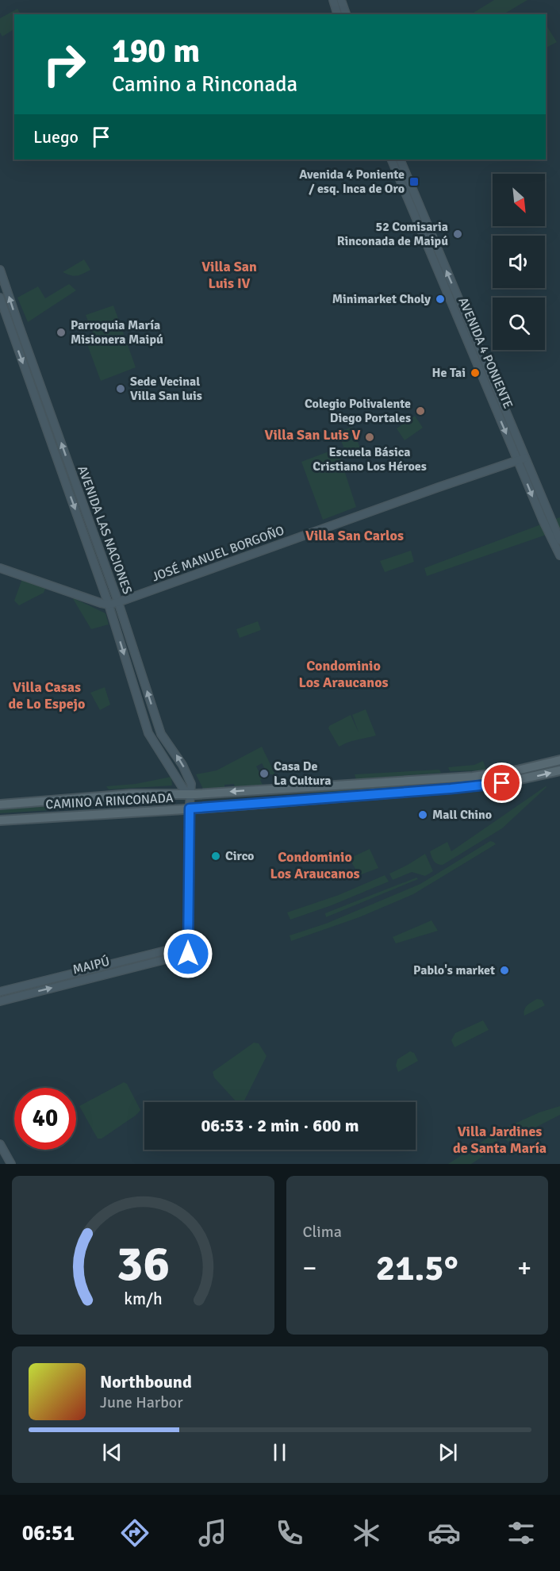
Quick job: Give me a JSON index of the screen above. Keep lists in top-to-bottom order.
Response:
{
  "streets": {
    "main road": ["CAMINO A RINCONADA"],
    "street": [
      "AVENIDA 4 PONIENTE",
      "AVENIDA LAS NACIONES",
      "JOSÉ MANUEL BORGOÑO",
      "MAIPÚ"
    ]
  },
  "crossings": [
    ["AVENIDA 4 PONIENTE", "JOSÉ MANUEL BORGOÑO"],
    ["AVENIDA LAS NACIONES", "JOSÉ MANUEL BORGOÑO"],
    ["AVENIDA LAS NACIONES", "CAMINO A RINCONADA"],
    ["AVENIDA LAS NACIONES", "MAIPÚ"]
  ],
  "districts": [
    "Villa San Luis IV",
    "Villa San Luis V",
    "Villa San Carlos",
    "Condominio Los Araucanos",
    "Villa Casas de Lo Espejo",
    "Condominio Los Araucanos",
    "Villa Jardines de Santa María"
  ],
  "places": {
    "transit": ["Avenida 4 Poniente / esq. Inca de Oro"],
    "other": [
      "52 Comisaria Rinconada de Maipú",
      "Minimarket Choly",
      "Parroquia María Misionera Maipú",
      "He Tai",
      "Sede Vecinal Villa San luis",
      "Colegio Polivalente Diego Portales",
      "Escuela Básica Cristiano Los Héroes",
      "Casa De La Cultura",
      "Mall Chino",
      "Circo",
      "Pablo's market"
    ]
  },
  "north": "bottom right",
  "page": {
    "turn": ["190 m", "Camino a Rinconada"],
    "then": "Luego",
    "limit": "40",
    "trip": "06:53 · 2 min · 600 m",
    "tile": "Clima",
    "heat": ["−", "21.5°", "+"],
    "song": ["Northbound", "June Harbor"],
    "tabs": "06:51",
    "gauge": ["36", "km/h"]
  }
}
